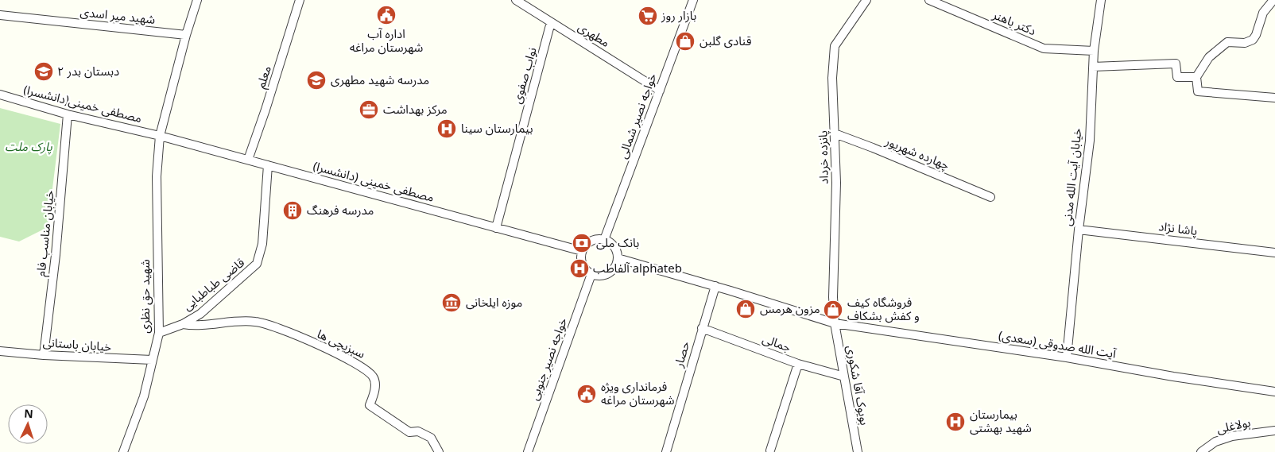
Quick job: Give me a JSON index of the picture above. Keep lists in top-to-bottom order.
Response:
{
  "streets": {
    "street": [
      "شهید میر اسدی",
      "دکتر باهنر",
      "مطهری",
      "نواب صفوی",
      "معلم",
      "(دانشسرا)مصطفی خمینی",
      "خواجه نصیر شمالی",
      "چهارده شهریور",
      "پانزده خرداد",
      "خیابان آیت الله مدنی",
      "مصطفی خمینی (دانشسرا)",
      "پاشا نژاد",
      "خیابان مناسب فام",
      "قاضی طباطبایی",
      "شهید حق نظری",
      "جمالی",
      "سبزیچی ها",
      "خیابان باستانی",
      "آیت الله صدوقی (سعدی)",
      "حصار",
      "خواجه نصیر جنوبی",
      "بویوک آقا شکوری",
      "بولاغلی"
    ]
  },
  "crossings": [
    ["شهید میر اسدی", "شهید حق نظری"],
    ["دکتر باهنر", "خیابان آیت الله مدنی"],
    ["مطهری", "نواب صفوی"],
    ["مطهری", "خواجه نصیر شمالی"],
    ["نواب صفوی", "مصطفی خمینی (دانشسرا)"],
    ["معلم", "مصطفی خمینی (دانشسرا)"],
    ["(دانشسرا)مصطفی خمینی", "مصطفی خمینی (دانشسرا)"],
    ["(دانشسرا)مصطفی خمینی", "خیابان مناسب فام"],
    ["(دانشسرا)مصطفی خمینی", "شهید حق نظری"],
    ["خواجه نصیر شمالی", "مصطفی خمینی (دانشسرا)"],
    ["خواجه نصیر شمالی", "آیت الله صدوقی (سعدی)"],
    ["خواجه نصیر شمالی", "خواجه نصیر جنوبی"],
    ["چهارده شهریور", "پانزده خرداد"],
    ["پانزده خرداد", "آیت الله صدوقی (سعدی)"],
    ["پانزده خرداد", "بویوک آقا شکوری"],
    ["خیابان آیت الله مدنی", "پاشا نژاد"],
    ["خیابان آیت الله مدنی", "آیت الله صدوقی (سعدی)"],
    ["مصطفی خمینی (دانشسرا)", "قاضی طباطبایی"],
    ["مصطفی خمینی (دانشسرا)", "شهید حق نظری"],
    ["مصطفی خمینی (دانشسرا)", "آیت الله صدوقی (سعدی)"],
    ["مصطفی خمینی (دانشسرا)", "خواجه نصیر جنوبی"],
    ["خیابان مناسب فام", "خیابان باستانی"],
    ["قاضی طباطبایی", "شهید حق نظری"],
    ["قاضی طباطبایی", "سبزیچی ها"],
    ["شهید حق نظری", "خیابان باستانی"],
    ["جمالی", "حصار"],
    ["جمالی", "بویوک آقا شکوری"],
    ["آیت الله صدوقی (سعدی)", "حصار"],
    ["آیت الله صدوقی (سعدی)", "خواجه نصیر جنوبی"],
    ["آیت الله صدوقی (سعدی)", "بویوک آقا شکوری"]
  ],
  "parks": ["پارک ملت"],
  "places": {
    "public building": ["اداره آب شهرستان مراغه", "فرمانداری ویژه شهرستان مراغه"],
    "supermarket": ["بازار روز"],
    "shop": ["قنادی گلبن", "مزون هرمس", "فروشگاه کیف و کفش بشکاف"],
    "school or university": ["دبستان بدر ۲", "مدرسه شهید مطهری"],
    "office": ["مرکز بهداشت"],
    "hospital": ["بیمارستان سینا", "آلفاطب alphateb", "بیمارستان شهید بهشتی"],
    "building": ["مدرسه فرهنگ"],
    "bank": ["بانک ملی"],
    "museum": ["موزه ایلخانی"]
  },
  "north": "top"
}
